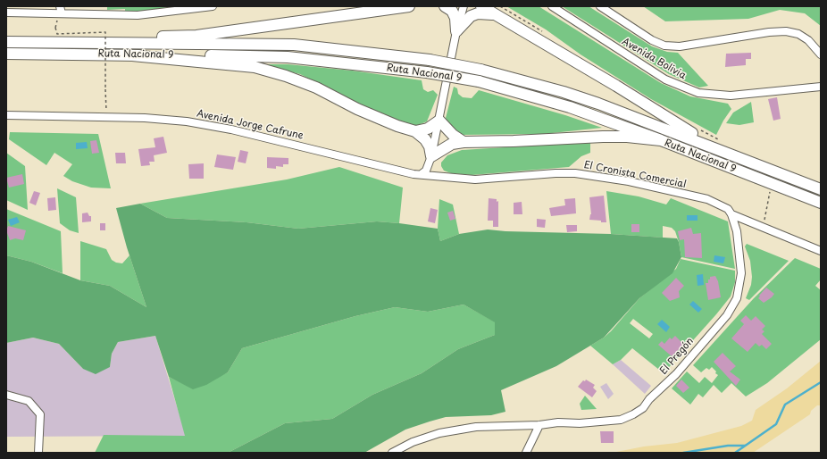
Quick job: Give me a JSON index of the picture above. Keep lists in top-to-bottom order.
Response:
{
  "streets": {
    "highway": ["Ruta Nacional 9"],
    "street": [
      "Avenida Bolivia",
      "Avenida Jorge Cafrune",
      "El Cronista Comercial",
      "El Pregón"
    ]
  },
  "crossings": [
    ["Avenida Jorge Cafrune", "El Cronista Comercial"],
    ["El Cronista Comercial", "El Pregón"]
  ]
}
